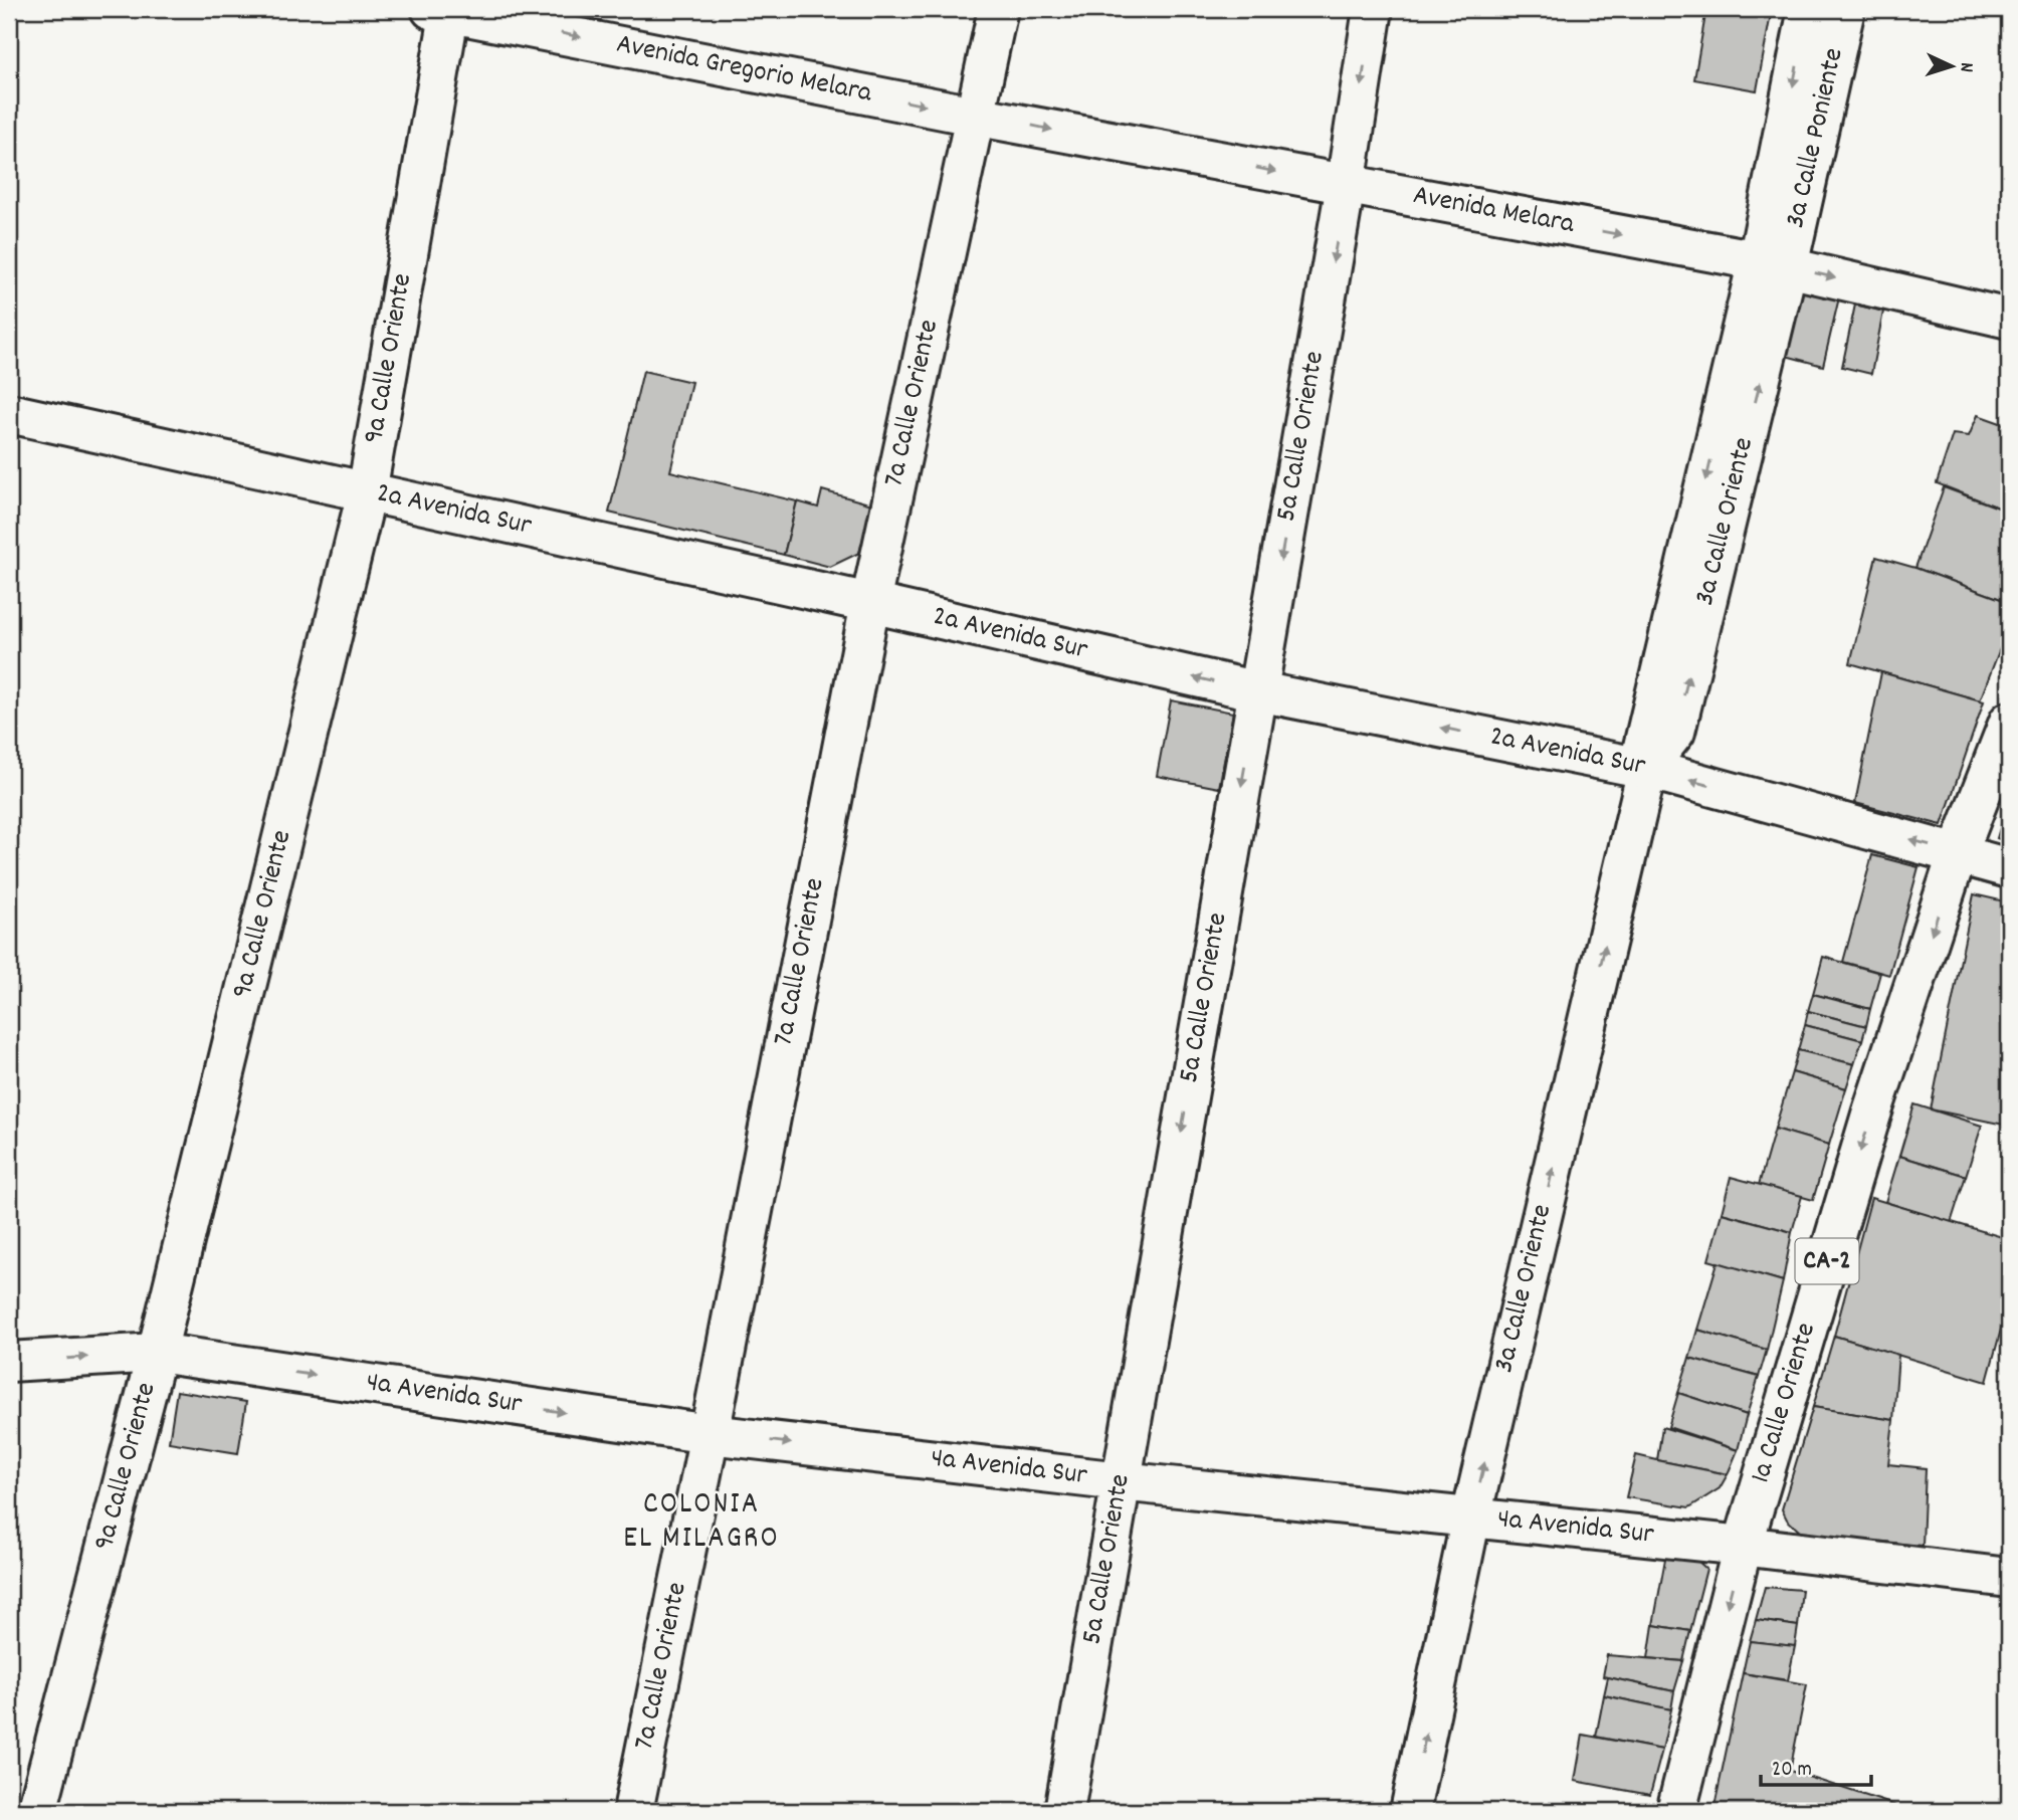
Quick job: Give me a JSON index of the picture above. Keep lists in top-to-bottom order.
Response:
{
  "streets": {
    "street": [
      "Avenida Gregorio Melara",
      "3a Calle Poniente",
      "Avenida Melara",
      "9a Calle Oriente",
      "7a Calle Oriente",
      "5a Calle Oriente",
      "2a Avenida Sur",
      "3a Calle Oriente",
      "CA-2",
      "4a Avenida Sur",
      "1a Calle Oriente"
    ]
  },
  "crossings": [
    ["Avenida Gregorio Melara", "Avenida Melara"],
    ["Avenida Gregorio Melara", "9a Calle Oriente"],
    ["Avenida Gregorio Melara", "7a Calle Oriente"],
    ["3a Calle Poniente", "Avenida Melara"],
    ["3a Calle Poniente", "3a Calle Oriente"],
    ["Avenida Melara", "7a Calle Oriente"],
    ["Avenida Melara", "5a Calle Oriente"],
    ["Avenida Melara", "3a Calle Oriente"],
    ["9a Calle Oriente", "2a Avenida Sur"],
    ["9a Calle Oriente", "4a Avenida Sur"],
    ["7a Calle Oriente", "2a Avenida Sur"],
    ["7a Calle Oriente", "4a Avenida Sur"],
    ["5a Calle Oriente", "2a Avenida Sur"],
    ["5a Calle Oriente", "4a Avenida Sur"],
    ["2a Avenida Sur", "3a Calle Oriente"],
    ["2a Avenida Sur", "1a Calle Oriente"],
    ["3a Calle Oriente", "4a Avenida Sur"],
    ["4a Avenida Sur", "1a Calle Oriente"]
  ],
  "one_way": [
    "Avenida Gregorio Melara",
    "Avenida Melara",
    "5a Calle Oriente",
    "2a Avenida Sur",
    "3a Calle Oriente",
    "4a Avenida Sur",
    "1a Calle Oriente"
  ],
  "districts": ["COLONIA EL MILAGRO"],
  "scale_bar": "20 m",
  "north": "right"
}
